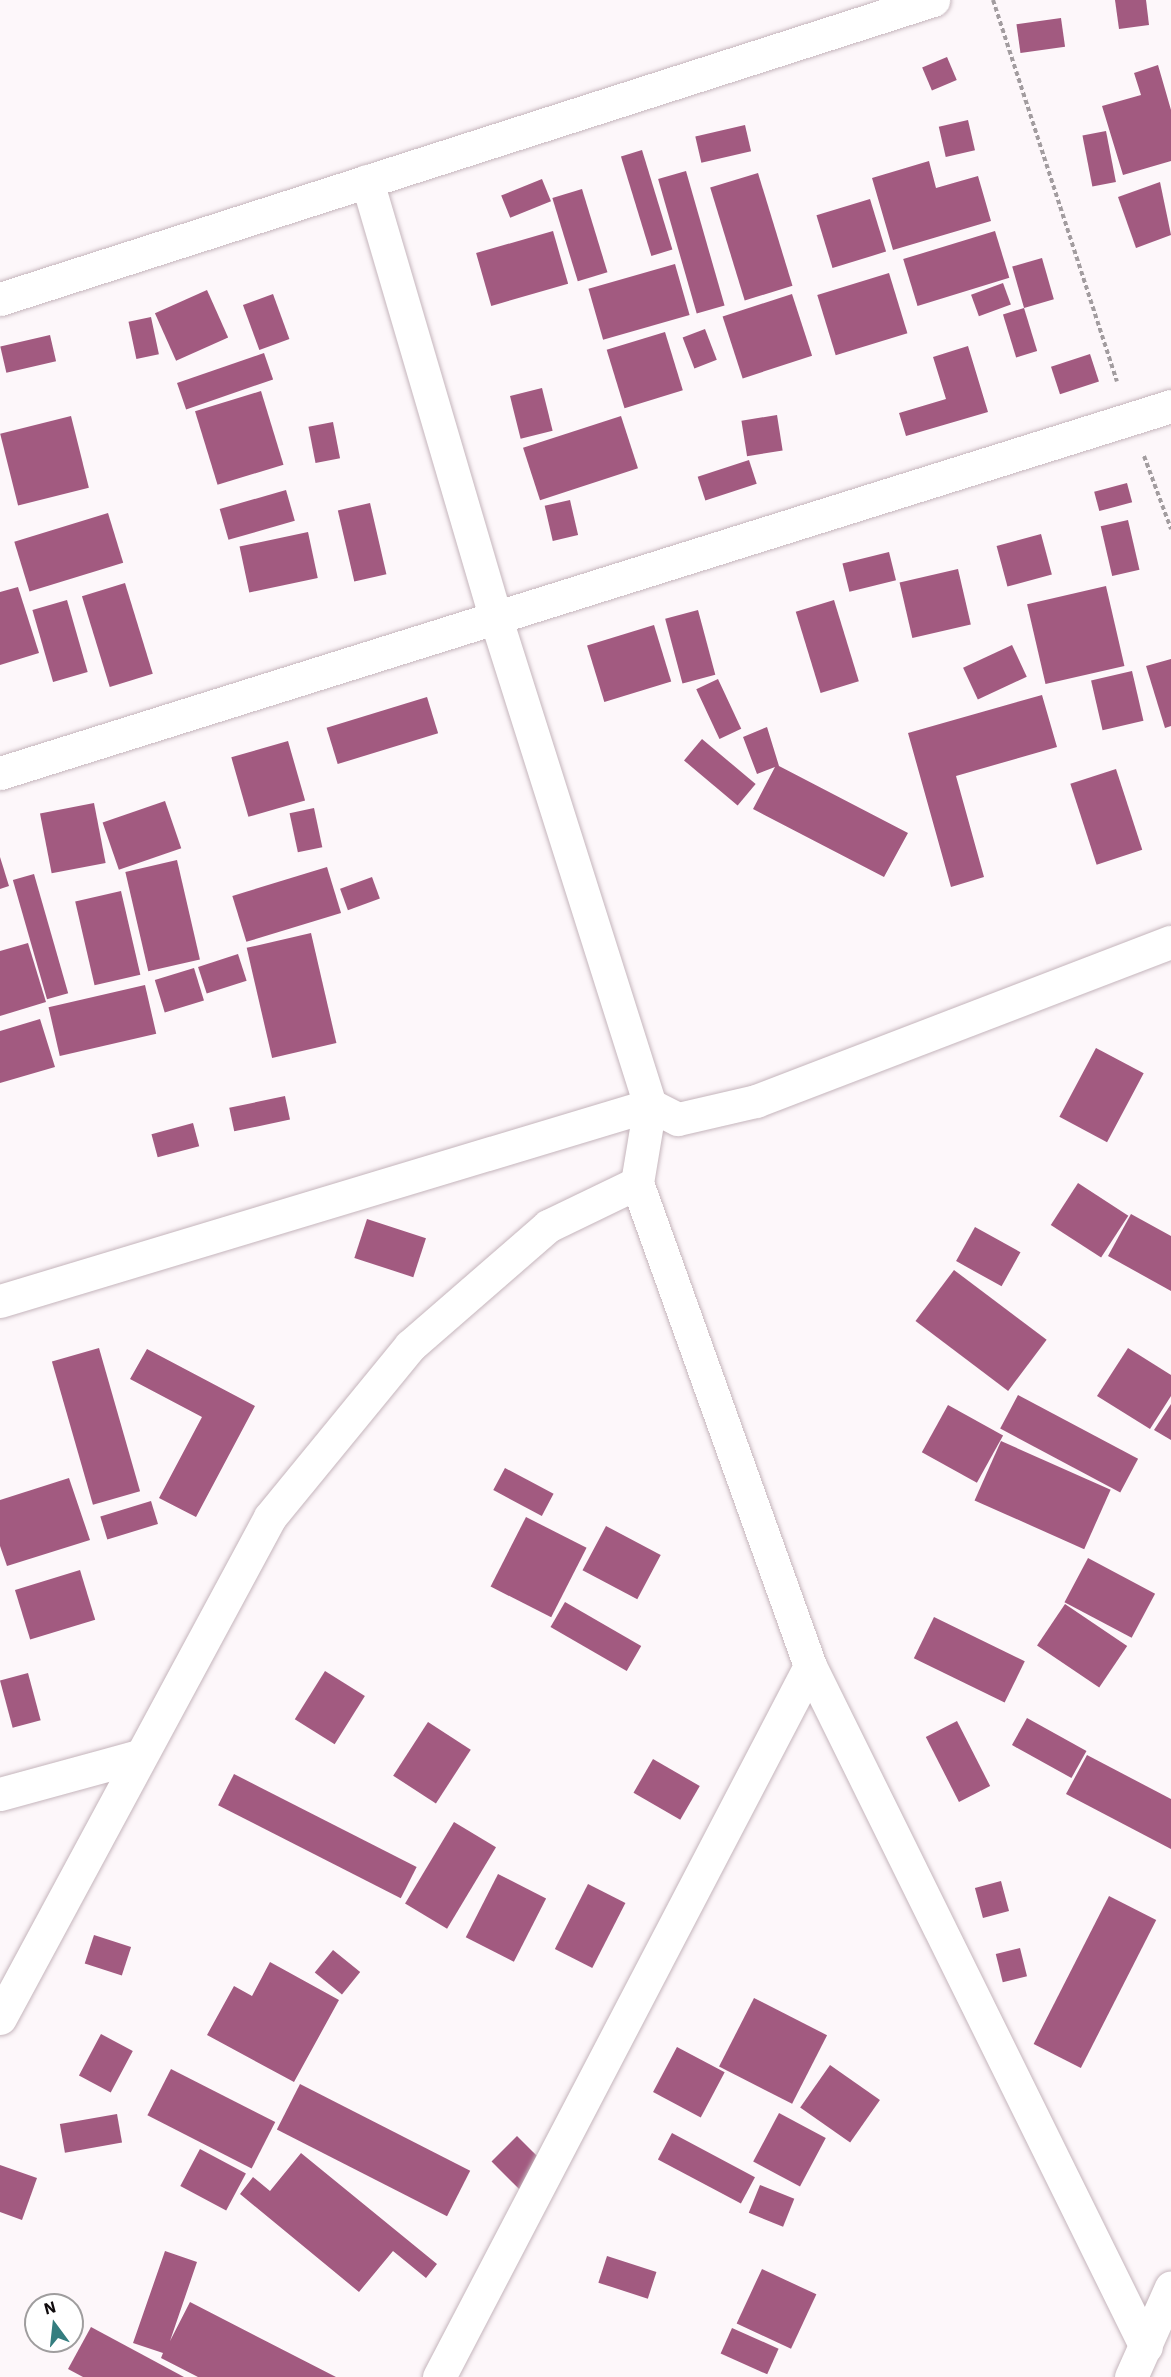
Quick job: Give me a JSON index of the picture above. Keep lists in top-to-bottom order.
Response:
{
  "north": "top"
}
